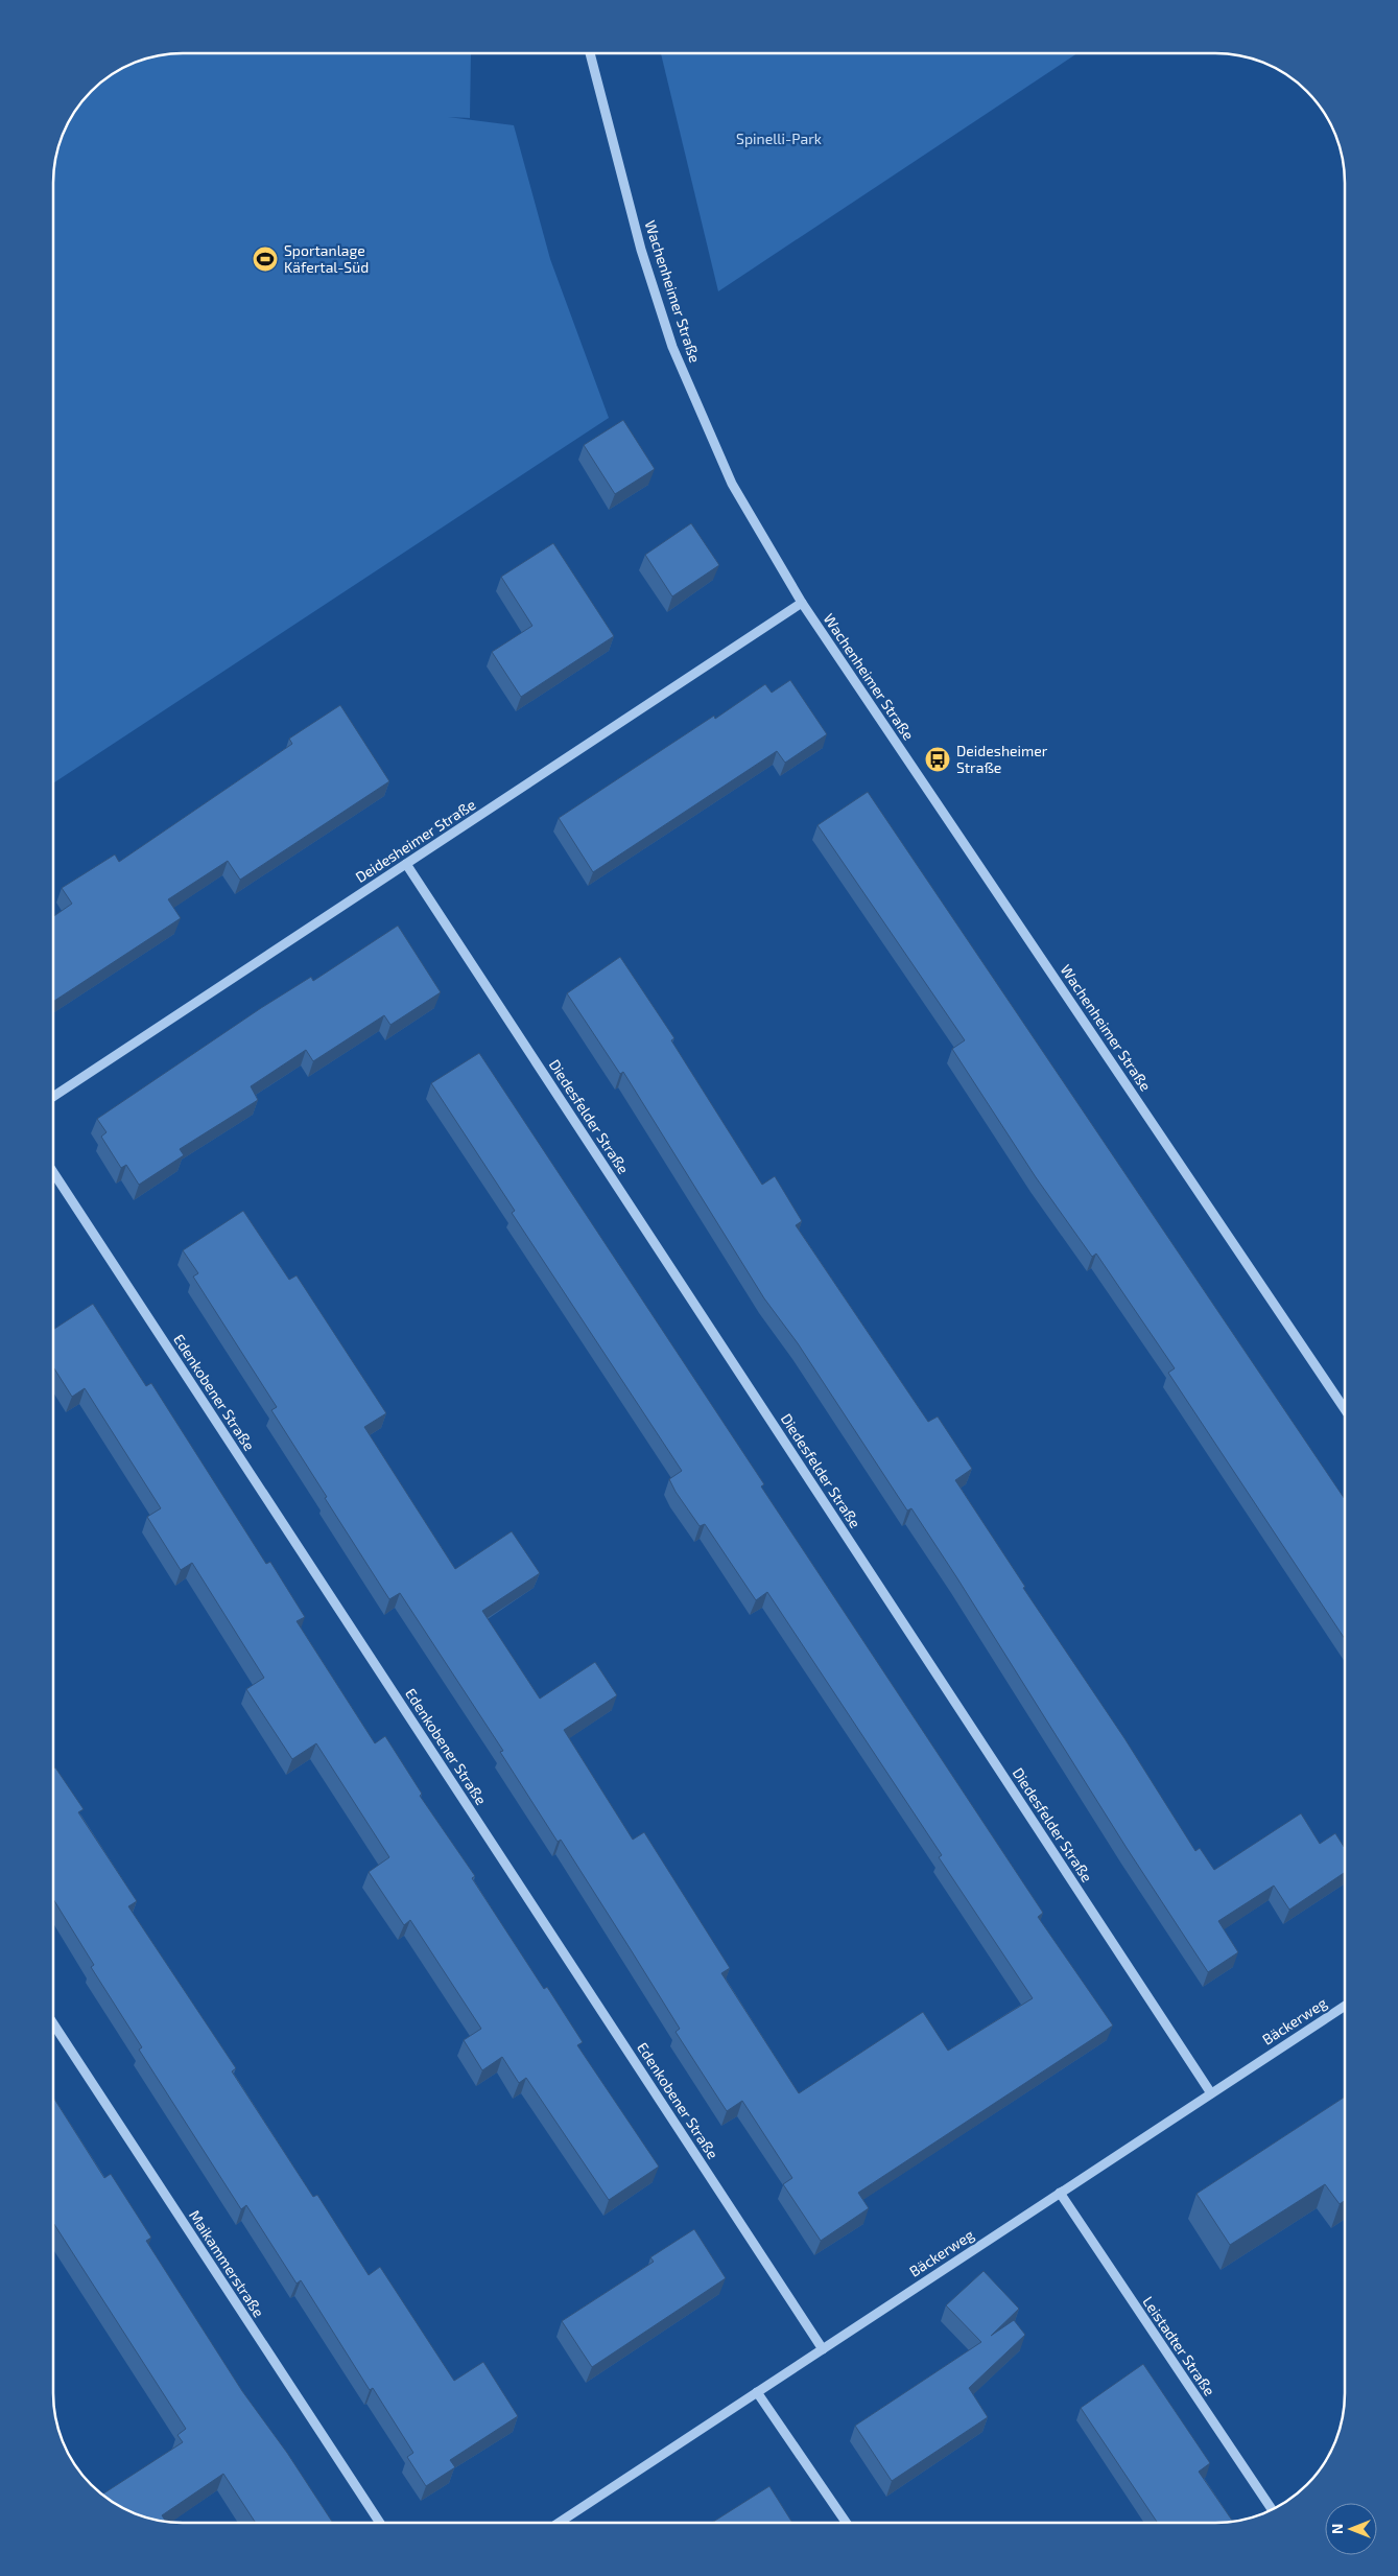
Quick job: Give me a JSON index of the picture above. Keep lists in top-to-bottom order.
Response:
{
  "streets": {
    "street": [
      "Wachenheimer Straße",
      "Deidesheimer Straße",
      "Diedesfelder Straße",
      "Edenkobener Straße",
      "Bäckerweg",
      "Maikammerstraße",
      "Leistadter Straße"
    ]
  },
  "crossings": [
    ["Wachenheimer Straße", "Deidesheimer Straße"],
    ["Deidesheimer Straße", "Diedesfelder Straße"],
    ["Diedesfelder Straße", "Bäckerweg"],
    ["Edenkobener Straße", "Bäckerweg"],
    ["Bäckerweg", "Leistadter Straße"]
  ],
  "parks": ["Spinelli-Park"],
  "places": {
    "sports": ["Sportanlage Käfertal-Süd"],
    "bus stop": ["Deidesheimer Straße"]
  },
  "north": "left"
}
